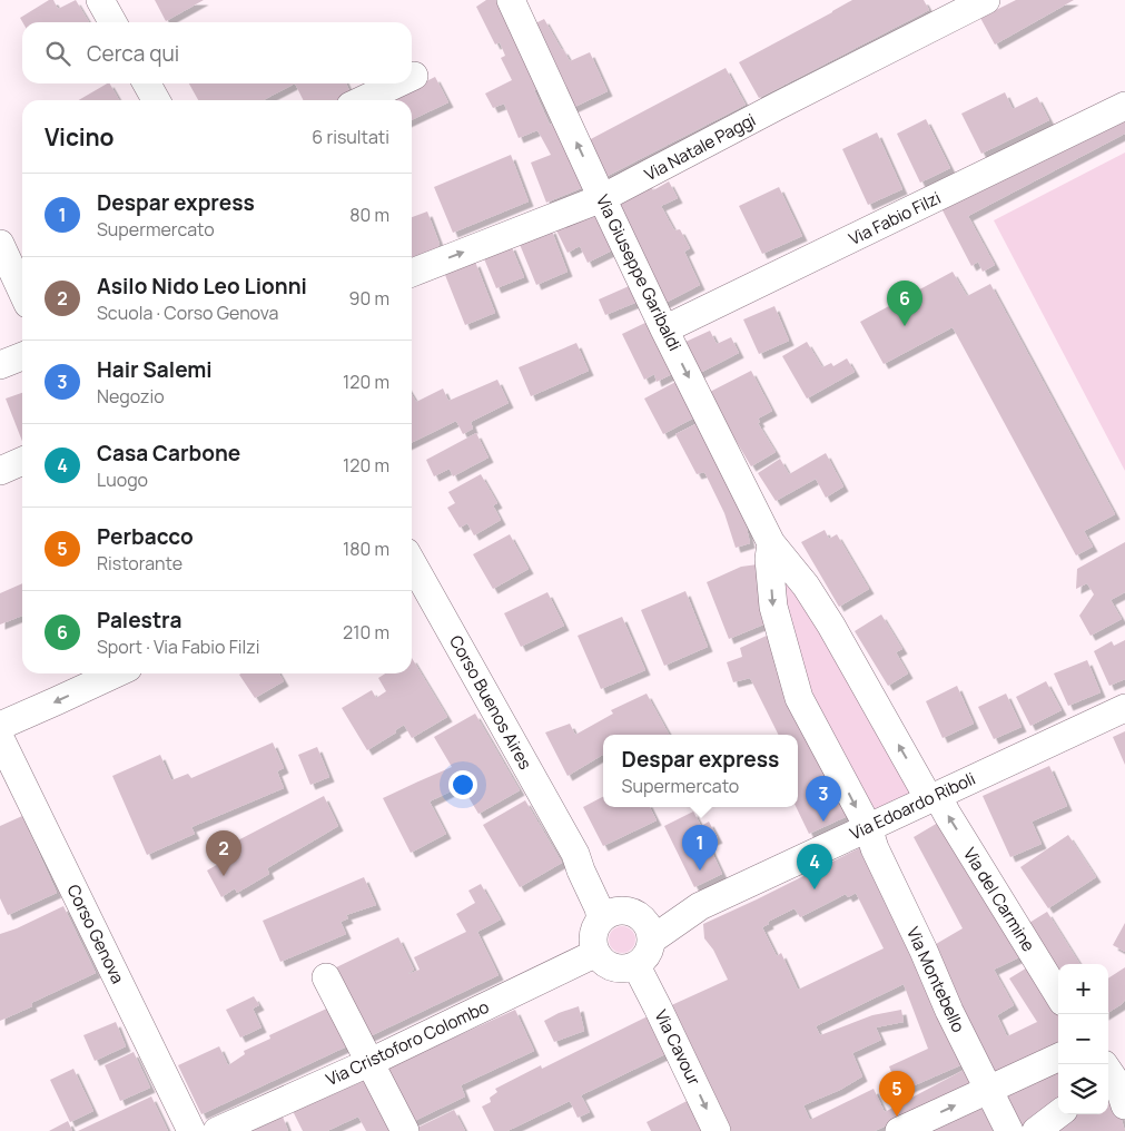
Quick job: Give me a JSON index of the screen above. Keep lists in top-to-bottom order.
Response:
{
  "streets": {
    "street": [
      "Via Natale Paggi",
      "Via Fabio Filzi",
      "Via Giuseppe Garibaldi",
      "Corso Buenos Aires",
      "Via Edoardo Riboli",
      "Via del Carmine",
      "Corso Genova",
      "Via Montebello",
      "Via Cristoforo Colombo",
      "Via Cavour"
    ]
  },
  "crossings": [
    ["Via Natale Paggi", "Via Giuseppe Garibaldi"],
    ["Via Fabio Filzi", "Via Giuseppe Garibaldi"],
    ["Via Giuseppe Garibaldi", "Via Edoardo Riboli"],
    ["Via Giuseppe Garibaldi", "Via del Carmine"],
    ["Via Giuseppe Garibaldi", "Via Montebello"],
    ["Corso Buenos Aires", "Via Edoardo Riboli"],
    ["Corso Buenos Aires", "Via Cristoforo Colombo"],
    ["Corso Buenos Aires", "Via Cavour"],
    ["Via Edoardo Riboli", "Via del Carmine"],
    ["Via Edoardo Riboli", "Via Montebello"],
    ["Via Edoardo Riboli", "Via Cristoforo Colombo"],
    ["Via Edoardo Riboli", "Via Cavour"],
    ["Via Cristoforo Colombo", "Via Cavour"]
  ],
  "one_way": ["Via del Carmine", "Via Montebello", "Via Cavour"],
  "page": {
    "search": "Cerca qui",
    "heading": ["Vicino", "6 risultati"],
    "list": [
      {
        "mark": "1",
        "name": "Despar express",
        "note": "Supermercato",
        "value": "80 m"
      },
      {
        "mark": "2",
        "name": "Asilo Nido Leo Lionni",
        "note": "Scuola · Corso Genova",
        "value": "90 m"
      },
      {
        "mark": "3",
        "name": "Hair Salemi",
        "note": "Negozio",
        "value": "120 m"
      },
      {
        "mark": "4",
        "name": "Casa Carbone",
        "note": "Luogo",
        "value": "120 m"
      },
      {
        "mark": "5",
        "name": "Perbacco",
        "note": "Ristorante",
        "value": "180 m"
      },
      {
        "mark": "6",
        "name": "Palestra",
        "note": "Sport · Via Fabio Filzi",
        "value": "210 m"
      }
    ],
    "pins": [
      "6",
      "3",
      "1",
      "2",
      "4",
      "5"
    ],
    "popup": ["Despar express", "Supermercato"],
    "map_buttons": ["+", "−"]
  }
}
